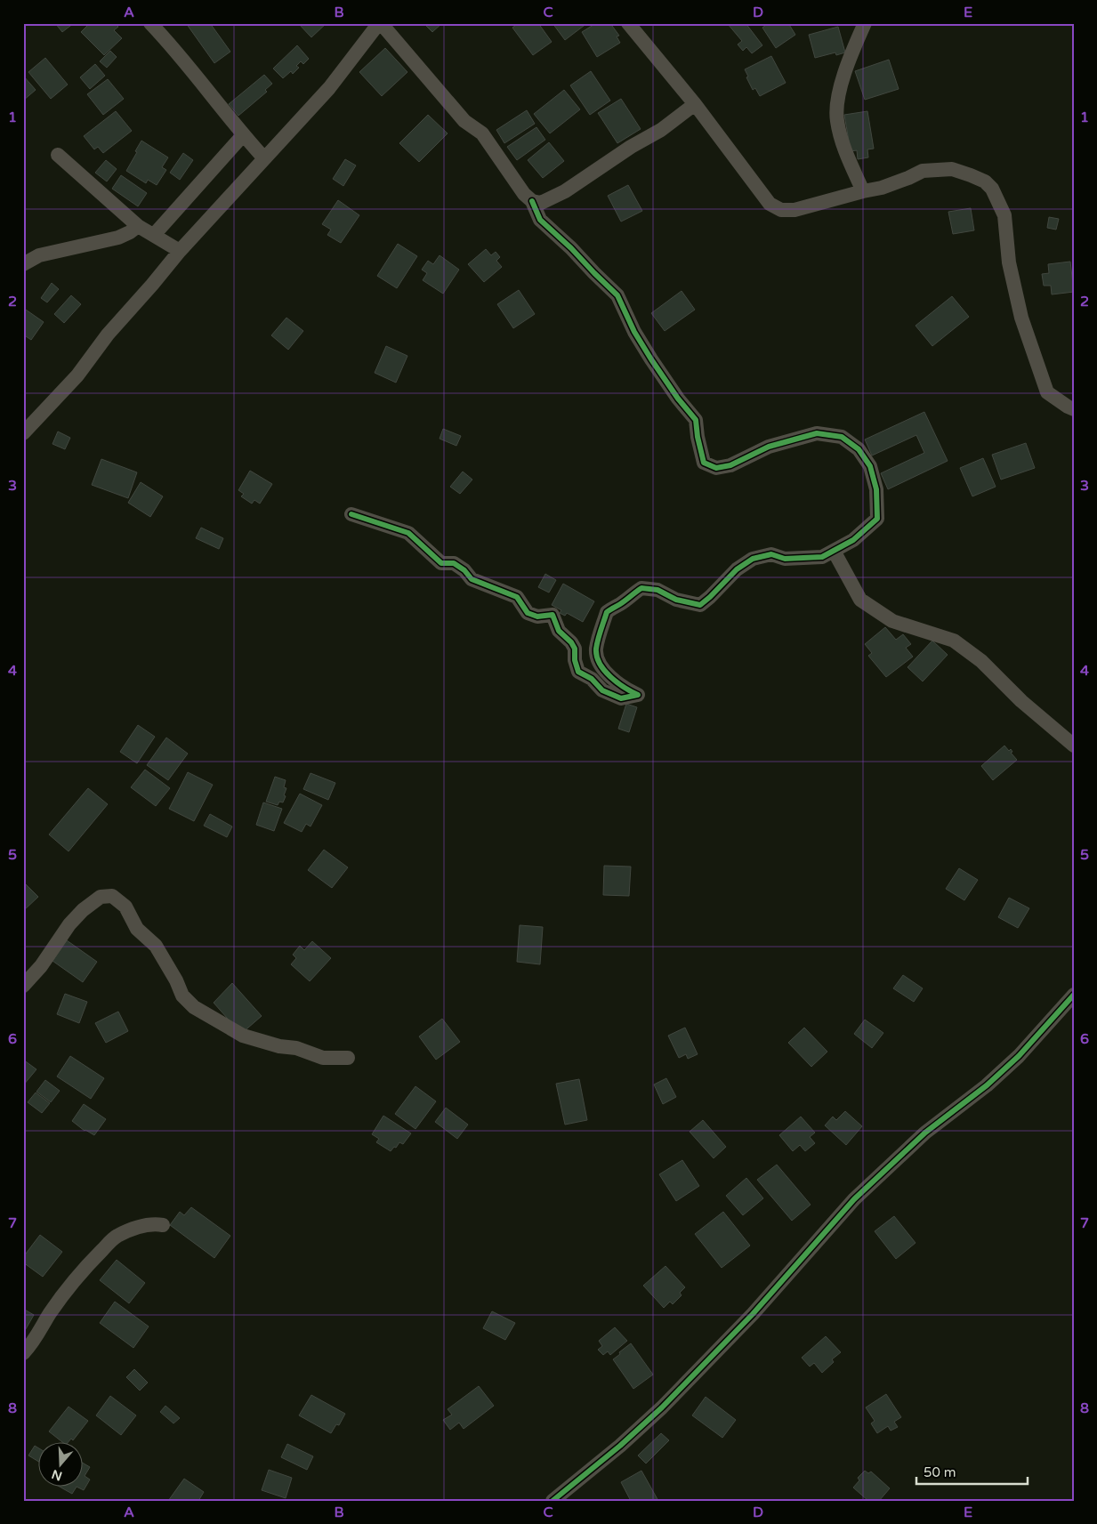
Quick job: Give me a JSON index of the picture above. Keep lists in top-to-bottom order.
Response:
{
  "scale_bar": "50 m",
  "north": "bottom",
  "grid": {
    "columns": [
      "A",
      "B",
      "C",
      "D",
      "E"
    ],
    "rows": [
      "1",
      "2",
      "3",
      "4",
      "5",
      "6",
      "7",
      "8"
    ]
  }
}
